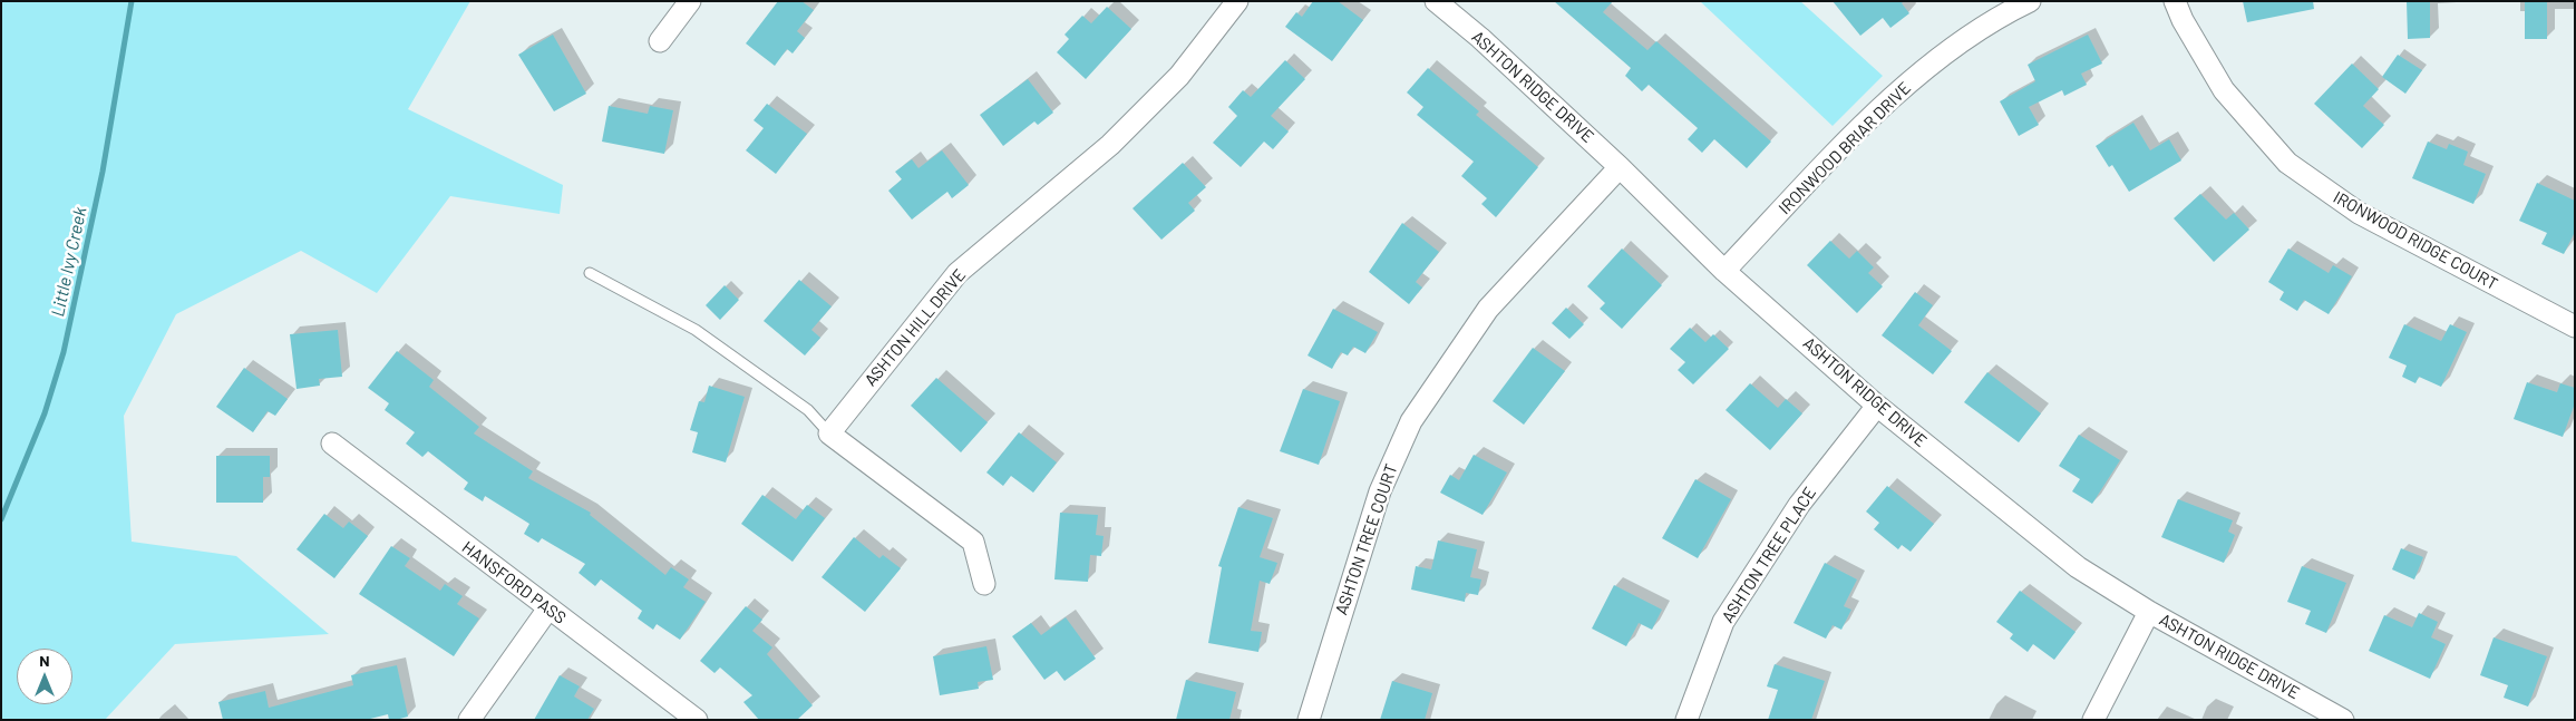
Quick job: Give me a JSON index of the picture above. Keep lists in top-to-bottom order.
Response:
{
  "streets": {
    "street": [
      "ASHTON RIDGE DRIVE",
      "IRONWOOD BRIAR DRIVE",
      "IRONWOOD RIDGE COURT",
      "ASHTON HILL DRIVE",
      "ASHTON TREE COURT",
      "ASHTON TREE PLACE",
      "HANSFORD PASS"
    ]
  },
  "crossings": [
    ["ASHTON RIDGE DRIVE", "IRONWOOD BRIAR DRIVE"],
    ["ASHTON RIDGE DRIVE", "ASHTON TREE COURT"],
    ["ASHTON RIDGE DRIVE", "ASHTON TREE PLACE"]
  ],
  "water": ["Little Ivy Creek"],
  "north": "top"
}
